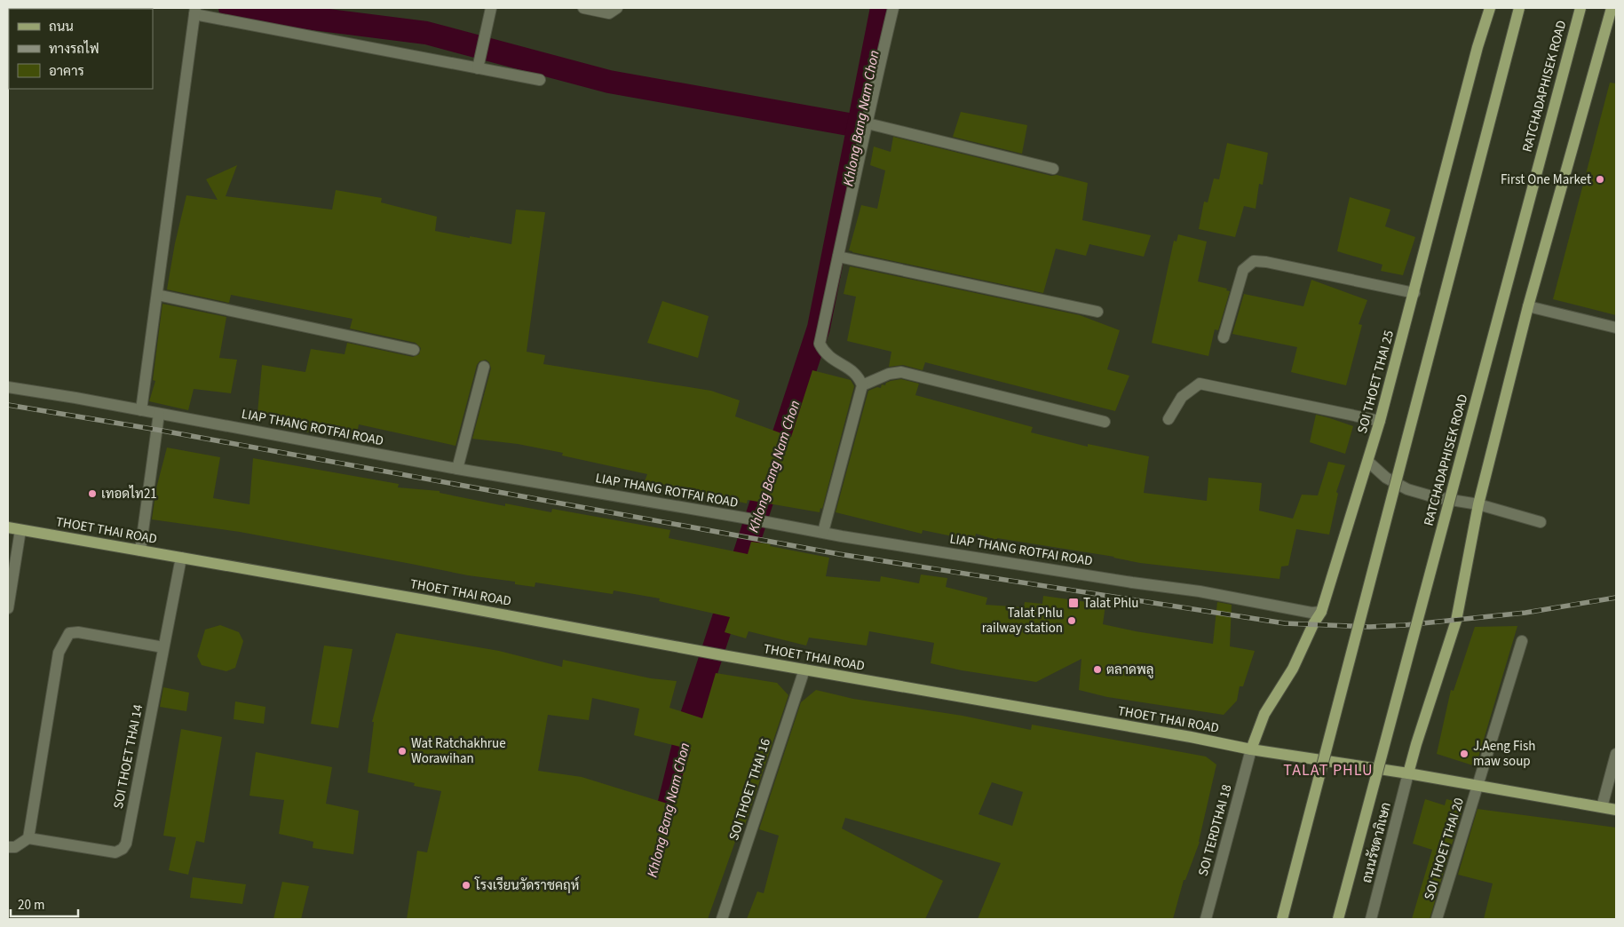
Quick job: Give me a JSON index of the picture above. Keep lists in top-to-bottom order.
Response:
{
  "streets": {
    "main road": ["RATCHADAPHISEK ROAD", "SOI THOET THAI 25", "THOET THAI ROAD"],
    "street": [
      "LIAP THANG ROTFAI ROAD",
      "SOI THOET THAI 14",
      "SOI THOET THAI 16",
      "SOI TERDTHAI 18",
      "ถนนรัชดาภิเษก",
      "SOI THOET THAI 20"
    ]
  },
  "crossings": [
    ["SOI THOET THAI 25", "LIAP THANG ROTFAI ROAD"],
    ["SOI THOET THAI 25", "THOET THAI ROAD"],
    ["SOI THOET THAI 25", "SOI TERDTHAI 18"],
    ["THOET THAI ROAD", "SOI THOET THAI 14"],
    ["THOET THAI ROAD", "SOI THOET THAI 16"],
    ["THOET THAI ROAD", "SOI TERDTHAI 18"],
    ["THOET THAI ROAD", "ถนนรัชดาภิเษก"],
    ["THOET THAI ROAD", "SOI THOET THAI 20"]
  ],
  "districts": ["TALAT PHLU"],
  "water": ["Khlong Bang Nam Chon"],
  "places": {
    "other": [
      "First One Market",
      "เทอดไท21",
      "Talat Phlu railway station",
      "ตลาดพลู",
      "Wat Ratchakhrue Worawihan",
      "J.Aeng Fish maw soup",
      "โรงเรียนวัดราชคฤห์"
    ],
    "transit": ["Talat Phlu"]
  },
  "legend": ["ถนน", "ทางรถไฟ", "อาคาร"],
  "scale_bar": "20 m"
}
